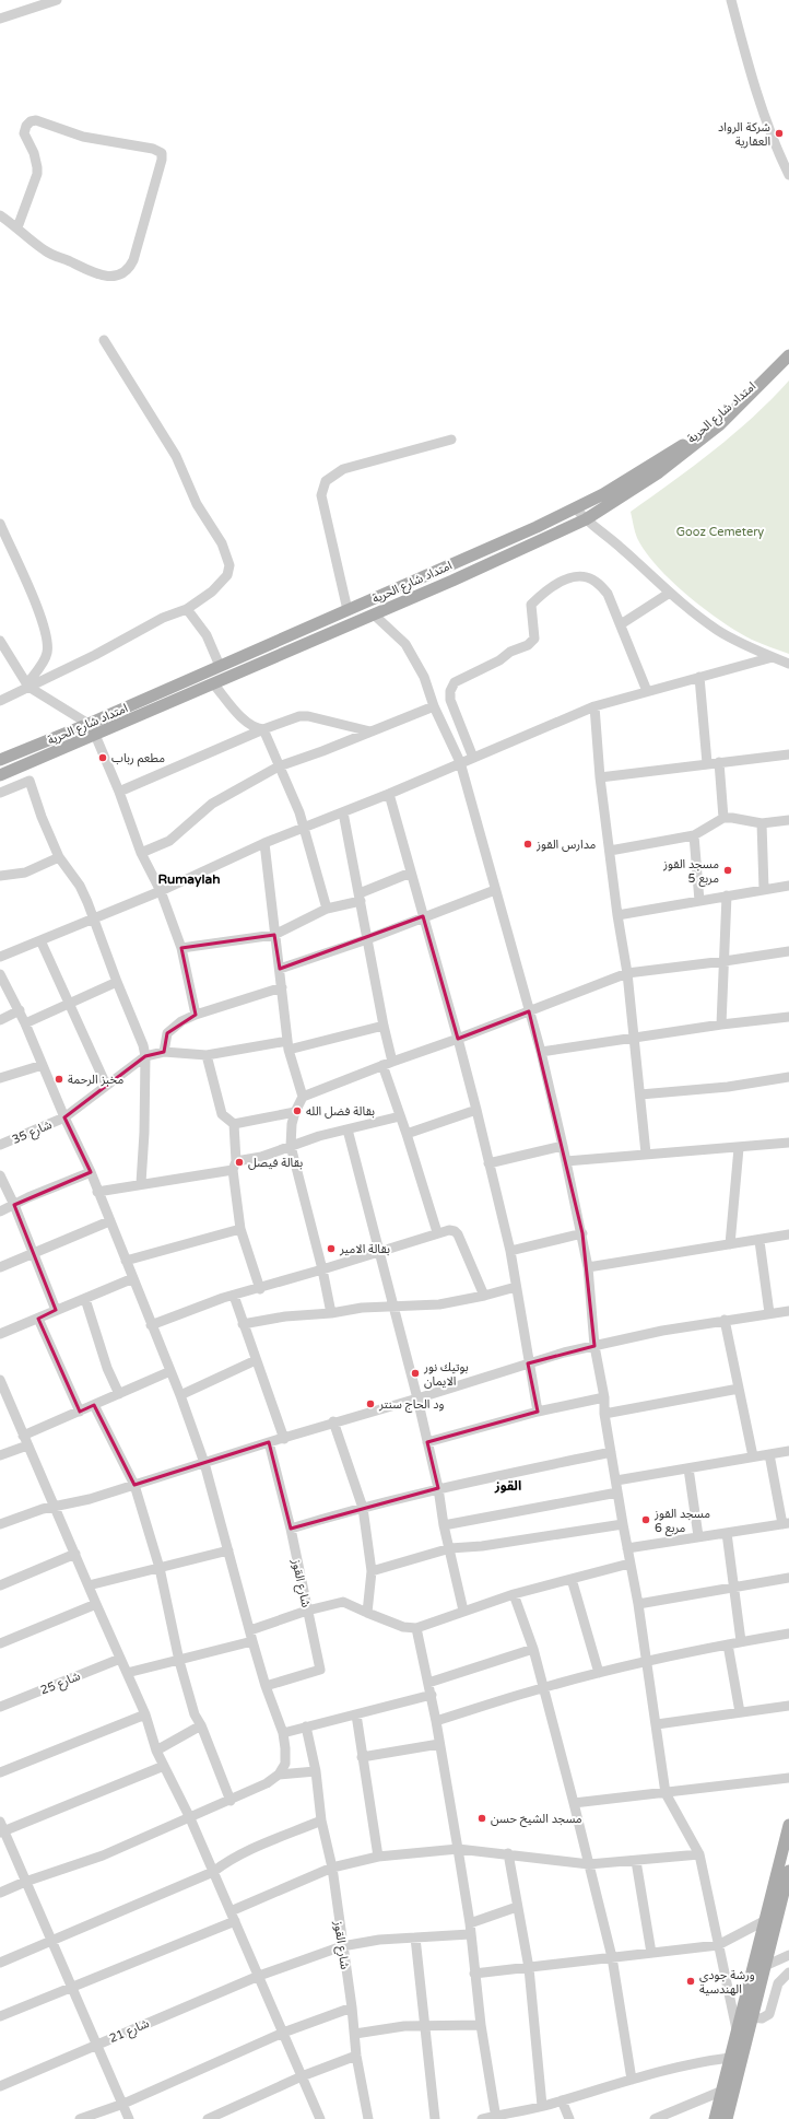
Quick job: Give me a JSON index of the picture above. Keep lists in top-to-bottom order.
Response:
{
  "streets": {
    "main road": ["امتداد شارع الحرية"],
    "street": [
      "شارع 35",
      "شارع القوز",
      "شارع 25",
      "شارع 21"
    ]
  },
  "crossings": [
    ["شارع القوز", "شارع 21"]
  ],
  "districts": ["Rumaylah", "القوز"],
  "parks": ["Gooz Cemetery"],
  "places": [
    "شركة الرواد العقارية",
    "مطعم رباب",
    "مدارس القوز",
    "مسجد القوز مربع 5",
    "مخبز الرحمة",
    "بقالة فضل الله",
    "بقالة فيصل",
    "بقالة الامير",
    "بوتيك نور الايمان",
    "ود الحاج سنتر",
    "مسجد القوز مربع 6",
    "مسجد الشيخ حسن",
    "ورشة جودي الهندسية"
  ]
}
